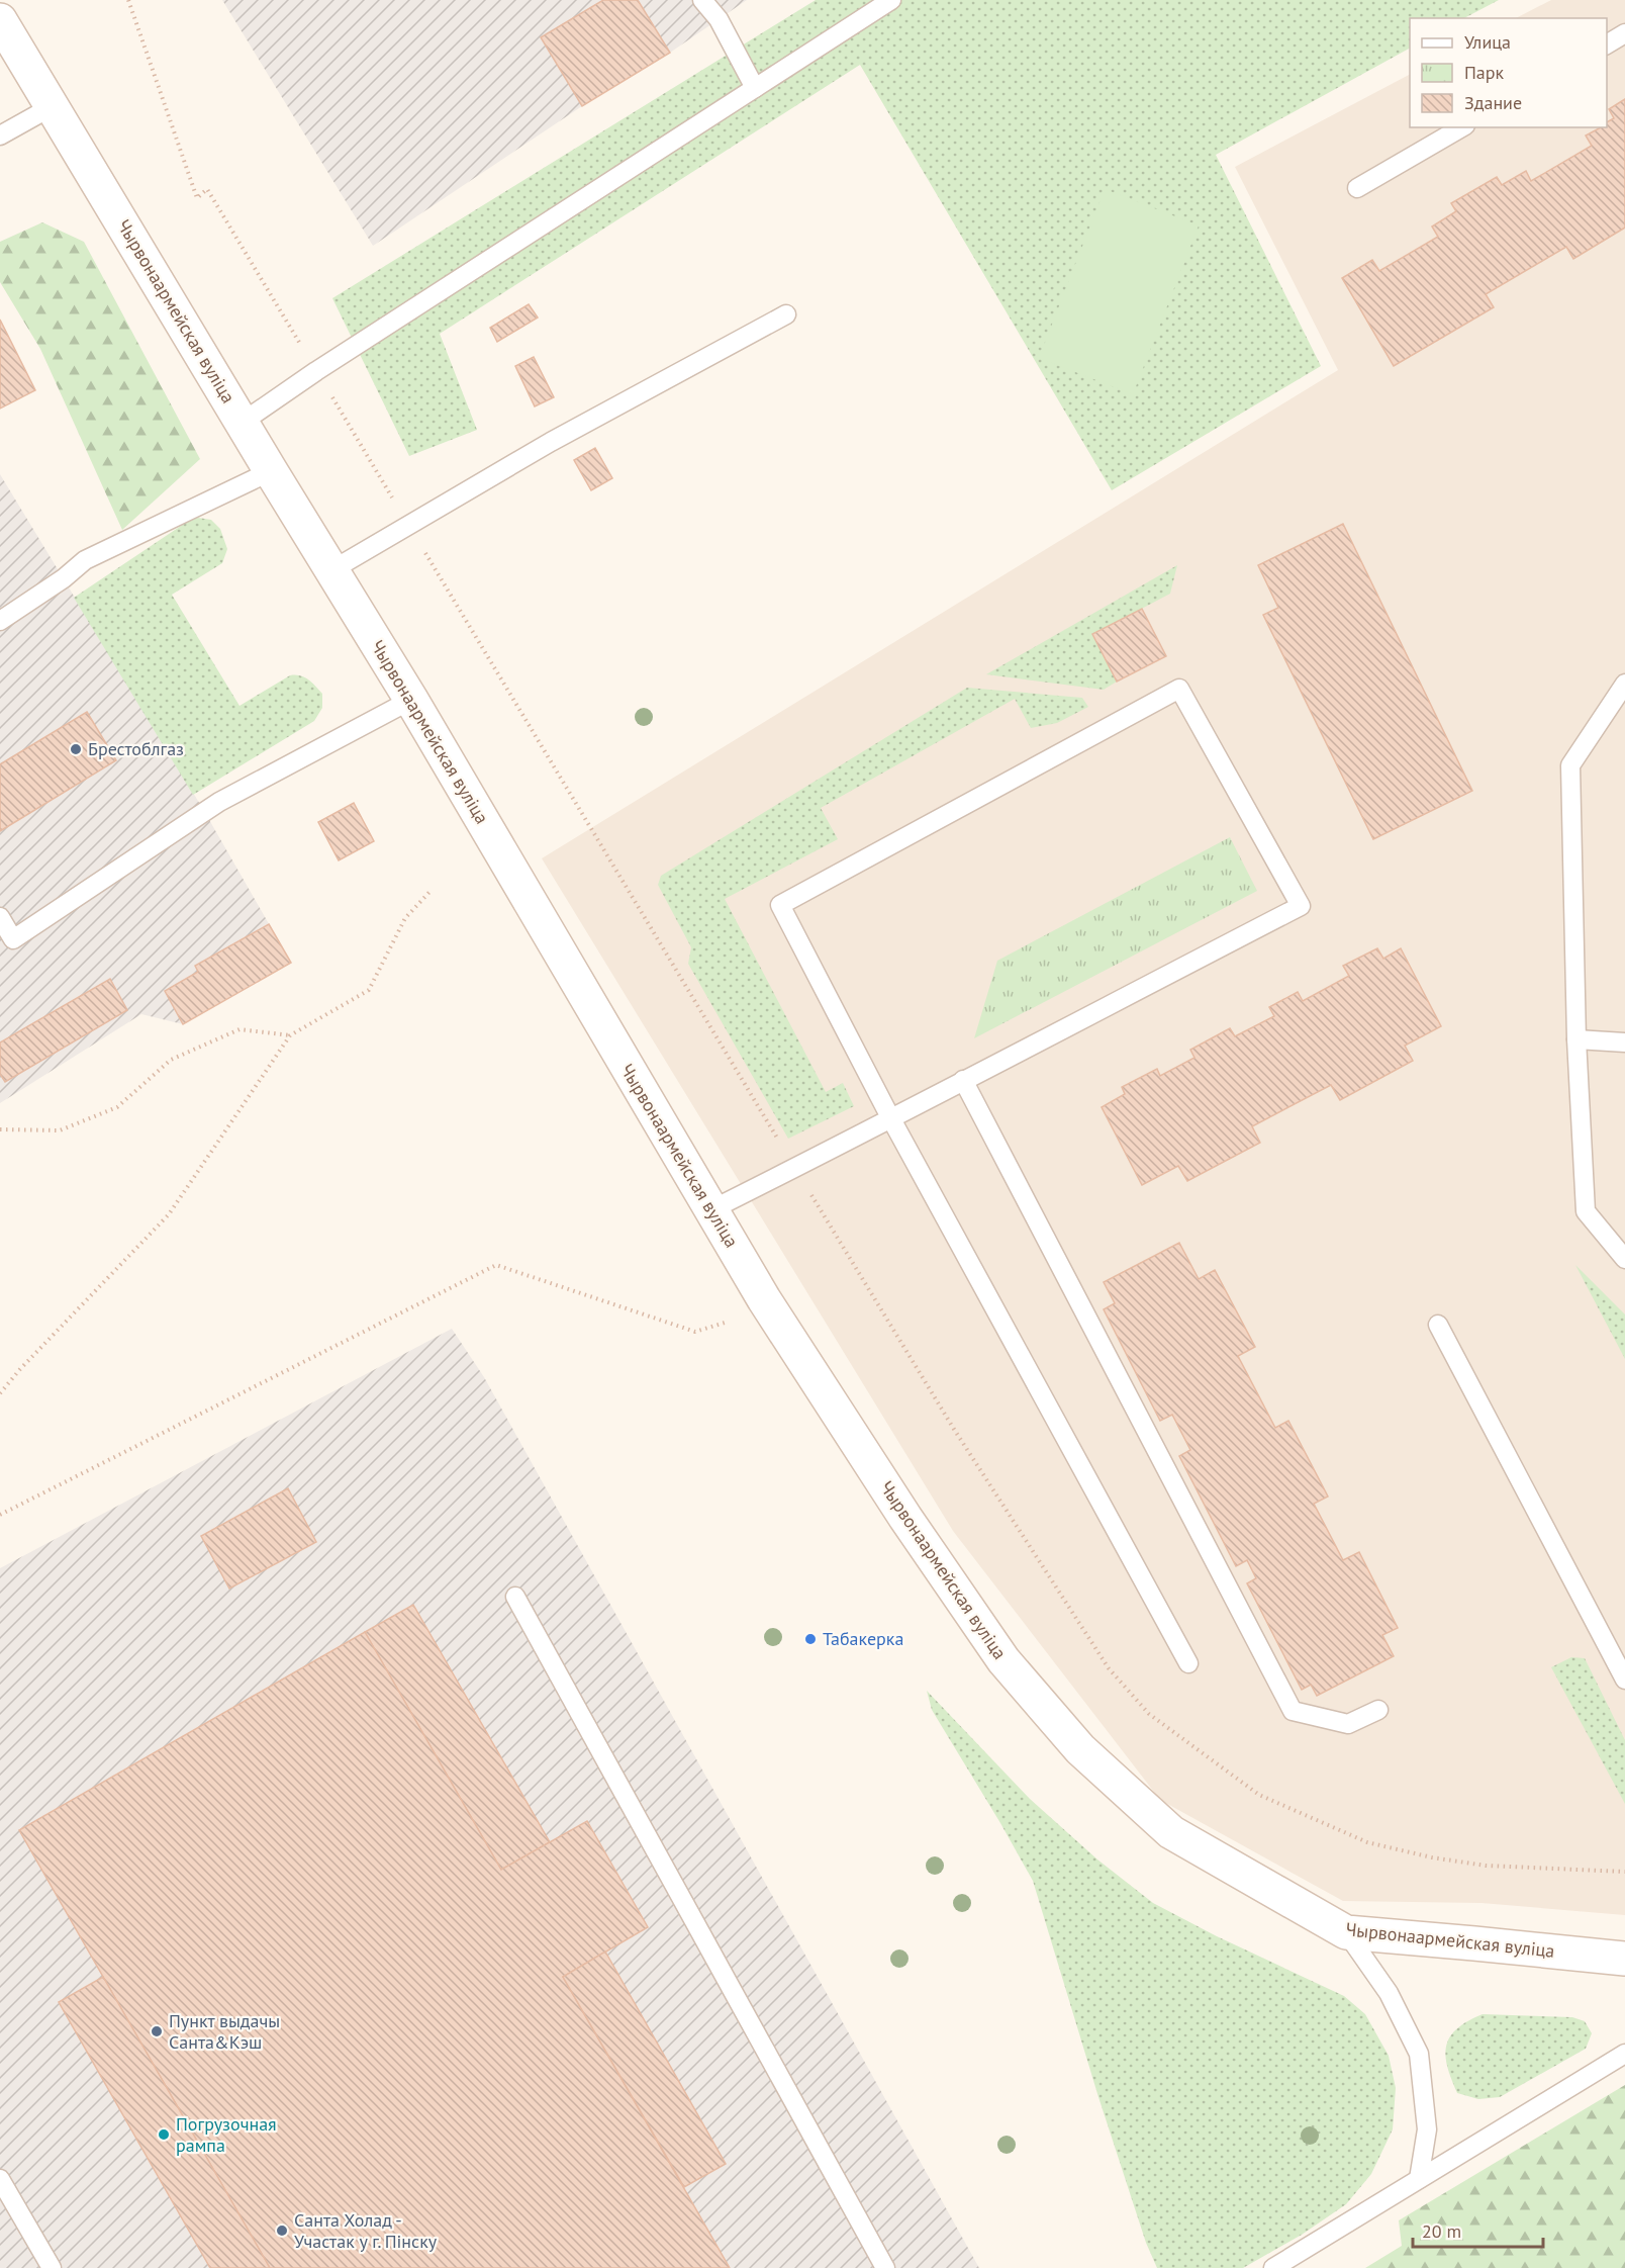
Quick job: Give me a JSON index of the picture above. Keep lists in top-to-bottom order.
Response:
{
  "streets": {
    "street": ["Чырвонаармейская вуліца"]
  },
  "places": [
    "Брестоблгаз",
    "Табакерка",
    "Пункт выдачы Санта&Кэш",
    "Погрузочная рампа",
    "Санта Холад - Участак у г. Пінску"
  ],
  "legend": ["Улица", "Парк", "Здание"],
  "scale_bar": "20 m"
}
